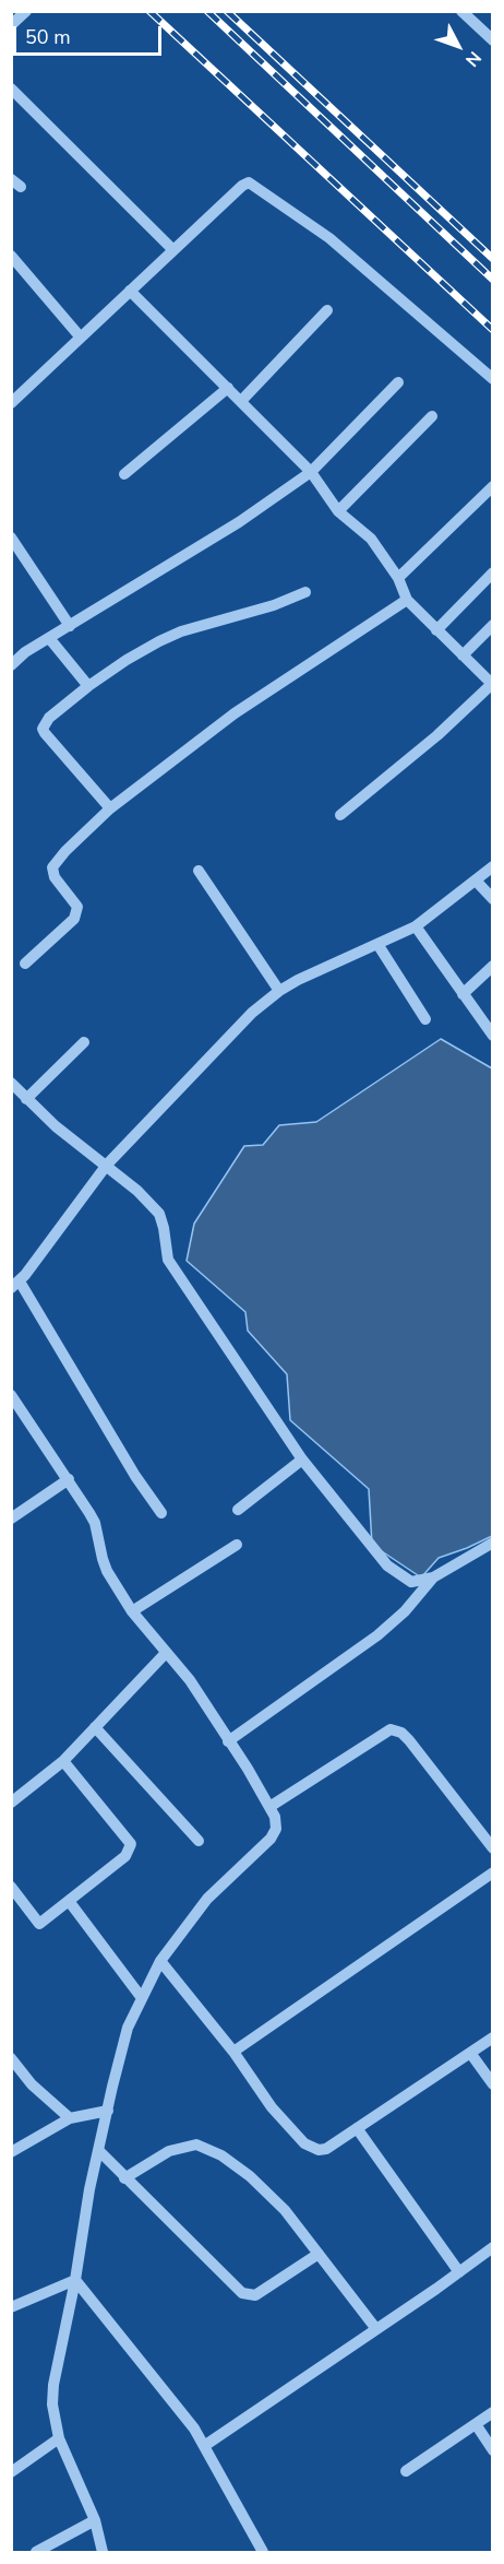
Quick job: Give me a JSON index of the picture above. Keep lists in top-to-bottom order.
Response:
{
  "scale_bar": "50 m",
  "north": "bottom right"
}
